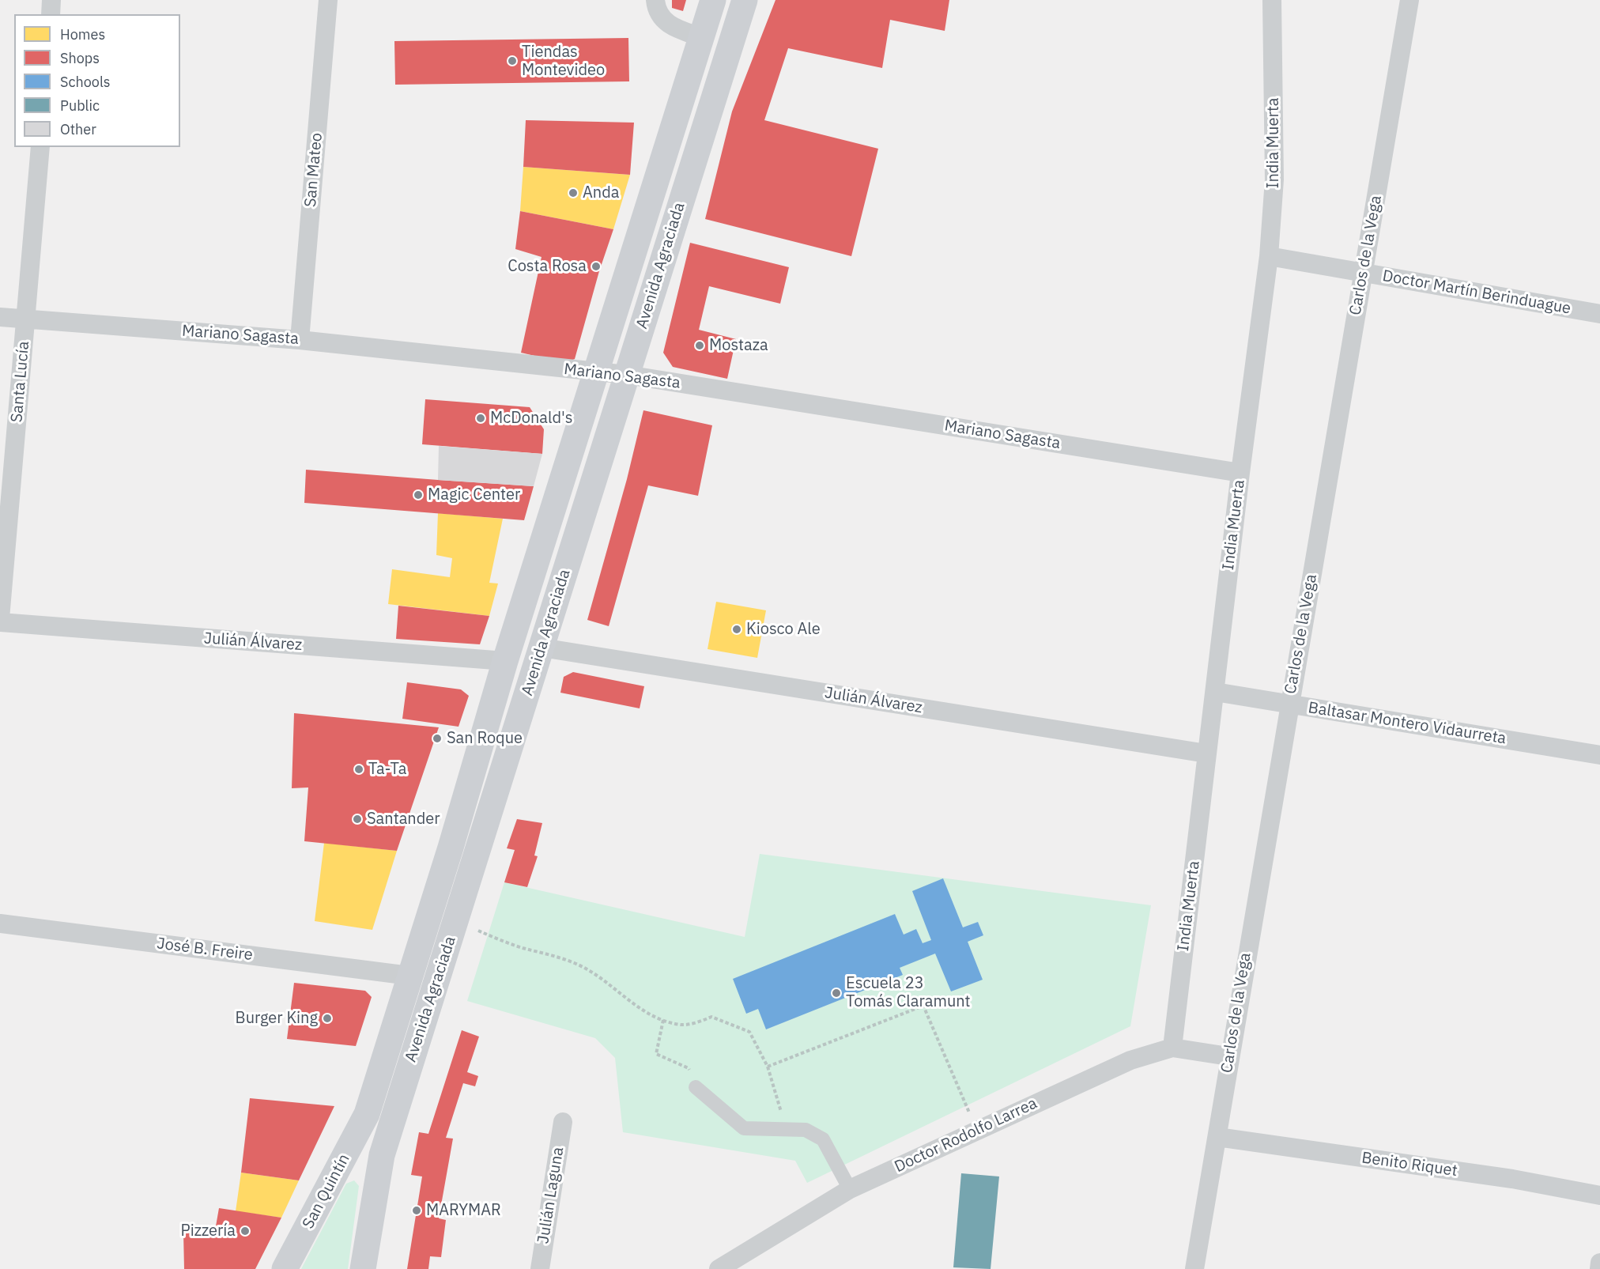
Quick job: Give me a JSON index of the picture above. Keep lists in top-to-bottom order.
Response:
{
  "streets": {
    "main road": ["Avenida Agraciada", "San Quintín"],
    "street": [
      "India Muerta",
      "San Mateo",
      "Carlos de la Vega",
      "Doctor Martín Berinduague",
      "Mariano Sagasta",
      "Santa Lucía",
      "Julián Álvarez",
      "Baltasar Montero Vidaurreta",
      "José B. Freire",
      "Doctor Rodolfo Larrea",
      "Benito Riquet",
      "Julián Laguna"
    ]
  },
  "crossings": [
    ["India Muerta", "Doctor Martín Berinduague"],
    ["India Muerta", "Mariano Sagasta"],
    ["India Muerta", "Julián Álvarez"],
    ["India Muerta", "Baltasar Montero Vidaurreta"],
    ["India Muerta", "Doctor Rodolfo Larrea"],
    ["San Mateo", "Mariano Sagasta"],
    ["Carlos de la Vega", "Doctor Martín Berinduague"],
    ["Carlos de la Vega", "Baltasar Montero Vidaurreta"],
    ["Carlos de la Vega", "Doctor Rodolfo Larrea"],
    ["Carlos de la Vega", "Benito Riquet"],
    ["Avenida Agraciada", "Mariano Sagasta"],
    ["Avenida Agraciada", "Julián Álvarez"],
    ["Avenida Agraciada", "José B. Freire"],
    ["Avenida Agraciada", "San Quintín"],
    ["Mariano Sagasta", "Santa Lucía"]
  ],
  "places": [
    "Tiendas Montevideo",
    "Anda",
    "Costa Rosa",
    "Mostaza",
    "McDonald's",
    "Magic Center",
    "Kiosco Ale",
    "San Roque",
    "Ta-Ta",
    "Santander",
    "Escuela 23 Tomás Claramunt",
    "Burger King",
    "MARYMAR",
    "Pizzería"
  ],
  "legend": [
    "Homes",
    "Shops",
    "Schools",
    "Public",
    "Other"
  ]
}
